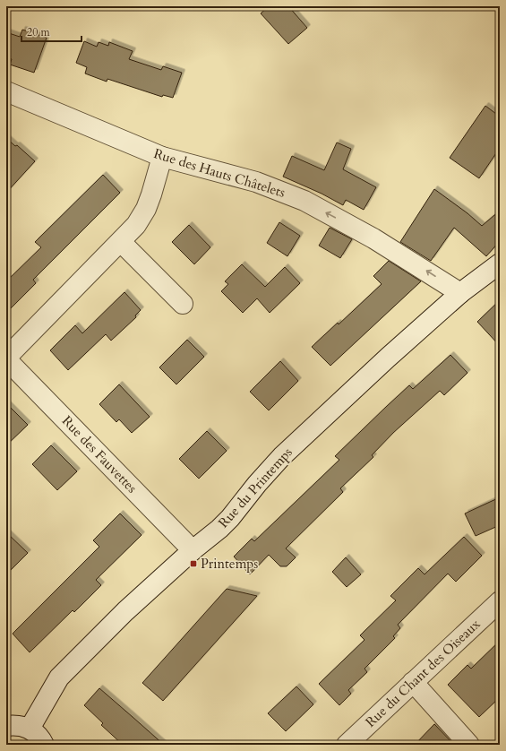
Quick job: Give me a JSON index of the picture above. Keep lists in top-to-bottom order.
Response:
{
  "streets": {
    "street": [
      "Rue des Hauts Châtelets",
      "Rue des Fauvettes",
      "Rue du Printemps",
      "Rue du Chant des Oiseaux"
    ]
  },
  "crossings": [
    ["Rue des Hauts Châtelets", "Rue des Fauvettes"],
    ["Rue des Hauts Châtelets", "Rue du Printemps"],
    ["Rue des Fauvettes", "Rue du Printemps"]
  ],
  "one_way": ["Rue des Hauts Châtelets"],
  "places": {
    "transit": ["Printemps"]
  },
  "scale_bar": "20 m"
}
